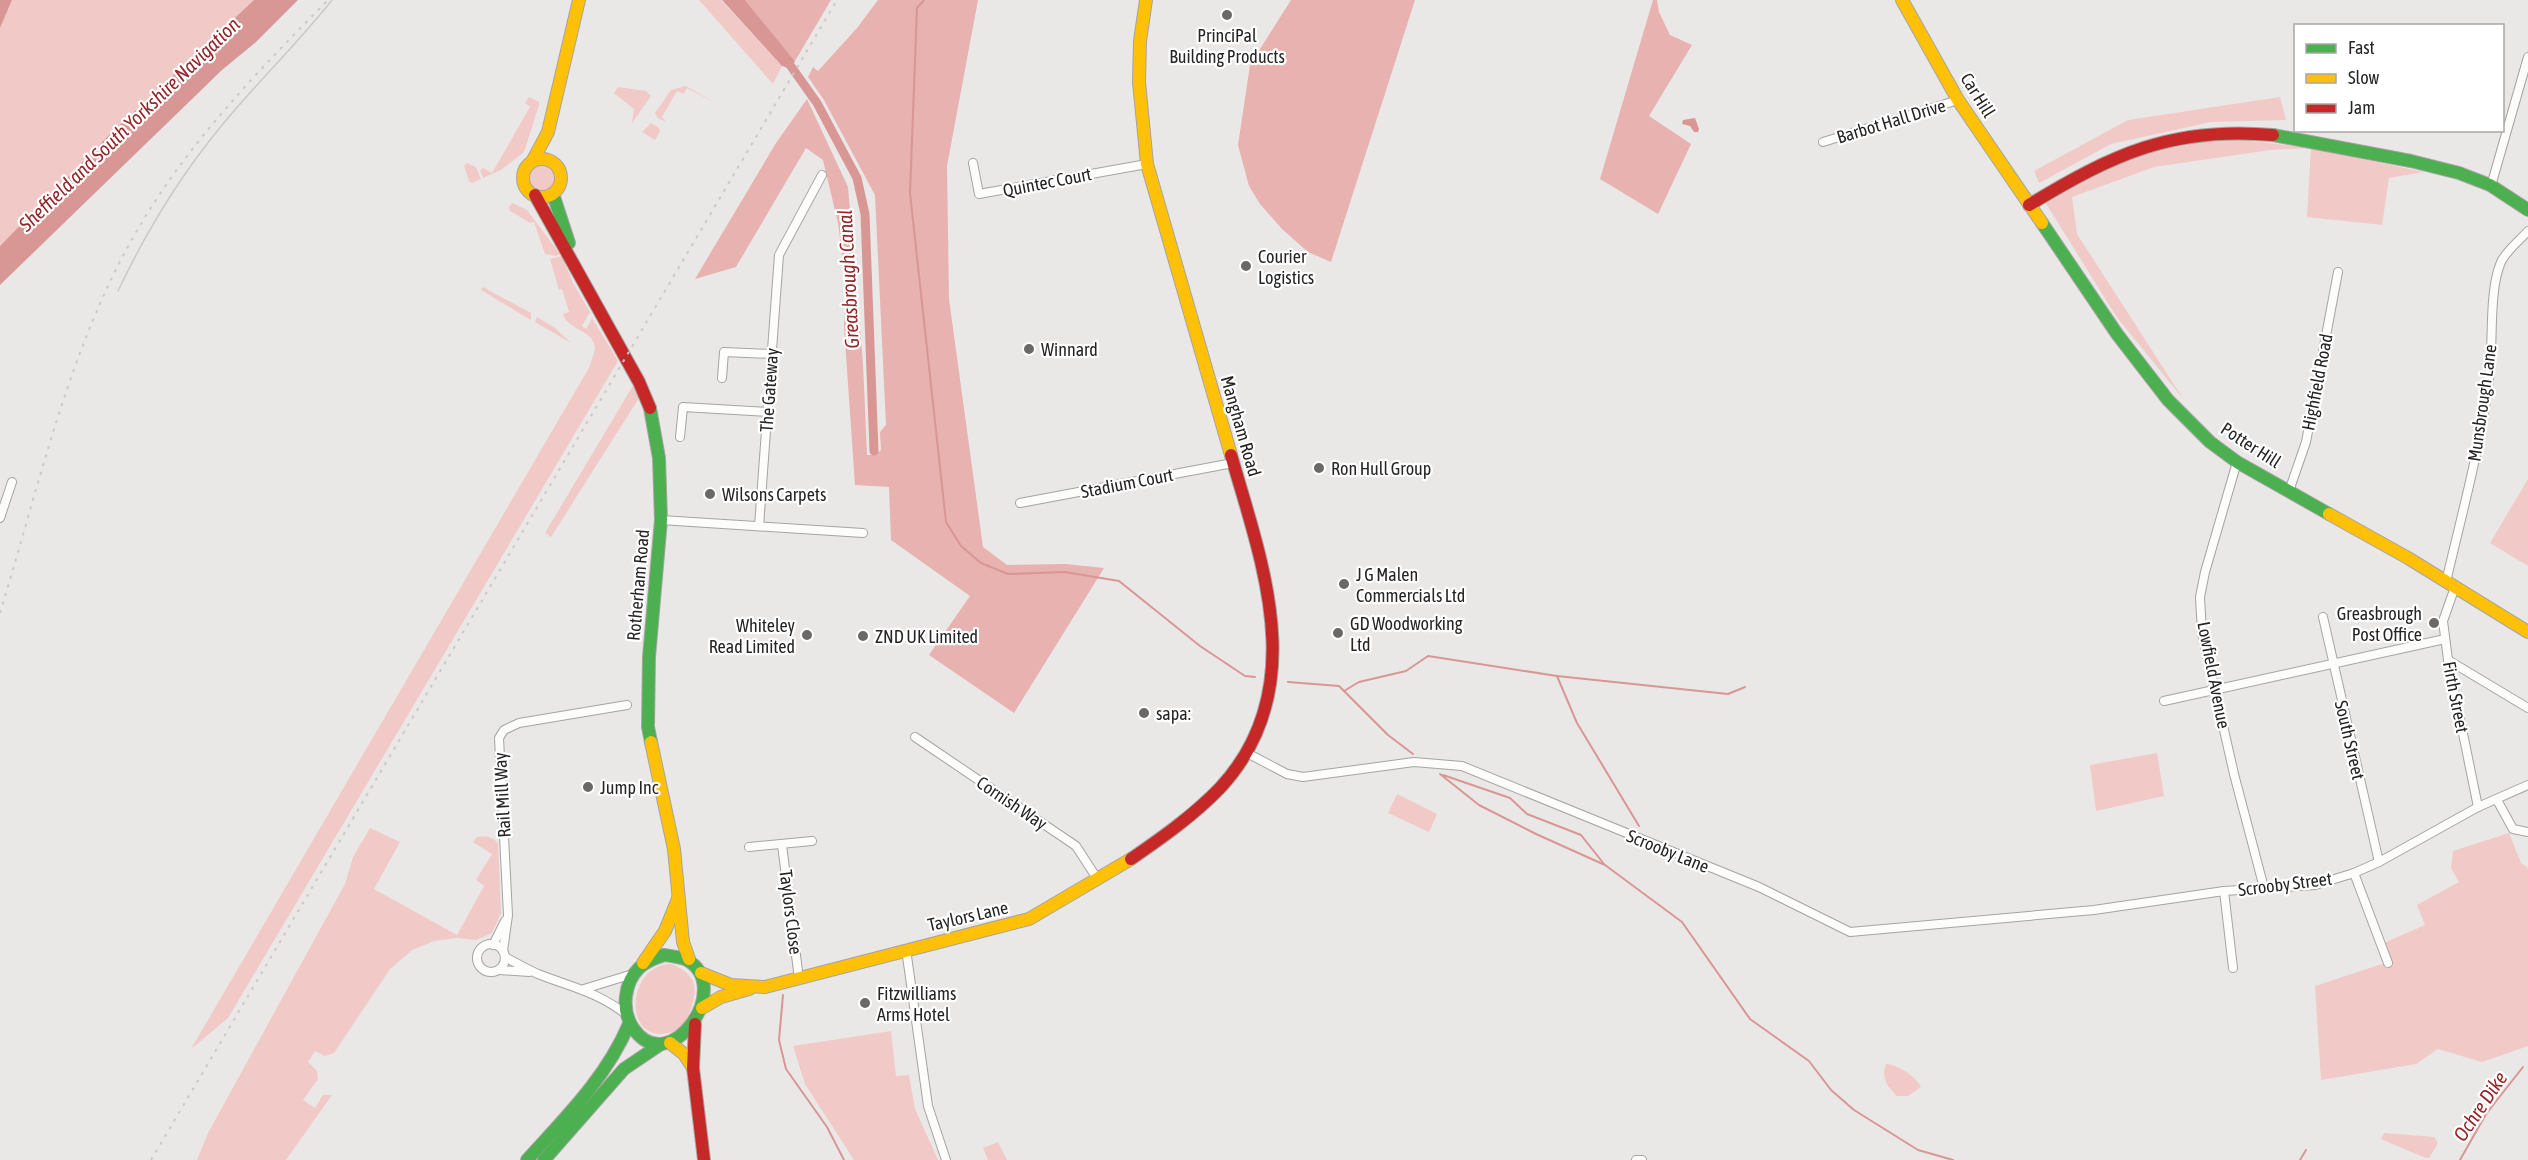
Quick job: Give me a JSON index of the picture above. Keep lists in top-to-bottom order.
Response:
{
  "streets": {
    "main road": [
      "Car Hill",
      "Mangham Road",
      "Potter Hill",
      "Rotherham Road",
      "Taylors Lane"
    ],
    "street": [
      "Barbot Hall Drive",
      "Quintec Court",
      "Highfield Road",
      "The Gateway",
      "Munsbrough Lane",
      "Stadium Court",
      "Lowfield Avenue",
      "Firth Street",
      "South Street",
      "Rail Mill Way",
      "Cornish Way",
      "Scrooby Lane",
      "Scrooby Street",
      "Taylors Close"
    ]
  },
  "crossings": [
    ["Car Hill", "Barbot Hall Drive"],
    ["Car Hill", "Potter Hill"],
    ["Quintec Court", "Mangham Road"],
    ["Highfield Road", "Potter Hill"],
    ["Munsbrough Lane", "Potter Hill"],
    ["Munsbrough Lane", "Firth Street"],
    ["Mangham Road", "Stadium Court"],
    ["Mangham Road", "Scrooby Lane"],
    ["Mangham Road", "Taylors Lane"],
    ["Potter Hill", "Lowfield Avenue"],
    ["Potter Hill", "Firth Street"],
    ["Rotherham Road", "Taylors Lane"],
    ["Lowfield Avenue", "Scrooby Street"],
    ["Firth Street", "Scrooby Street"],
    ["South Street", "Scrooby Street"],
    ["Cornish Way", "Taylors Lane"],
    ["Scrooby Lane", "Scrooby Street"],
    ["Taylors Close", "Taylors Lane"]
  ],
  "water": ["Sheffield and South Yorkshire Navigation", "Greasbrough Canal", "Ochre Dike"],
  "places": [
    "PrinciPal Building Products",
    "Courier Logistics",
    "Winnard",
    "Ron Hull Group",
    "Wilsons Carpets",
    "J G Malen Commercials Ltd",
    "Greasbrough Post Office",
    "GD Woodworking Ltd",
    "Whiteley Read Limited",
    "ZND UK Limited",
    "sapa:",
    "Jump Inc",
    "Fitzwilliams Arms Hotel"
  ],
  "legend": ["Fast", "Slow", "Jam"]
}
